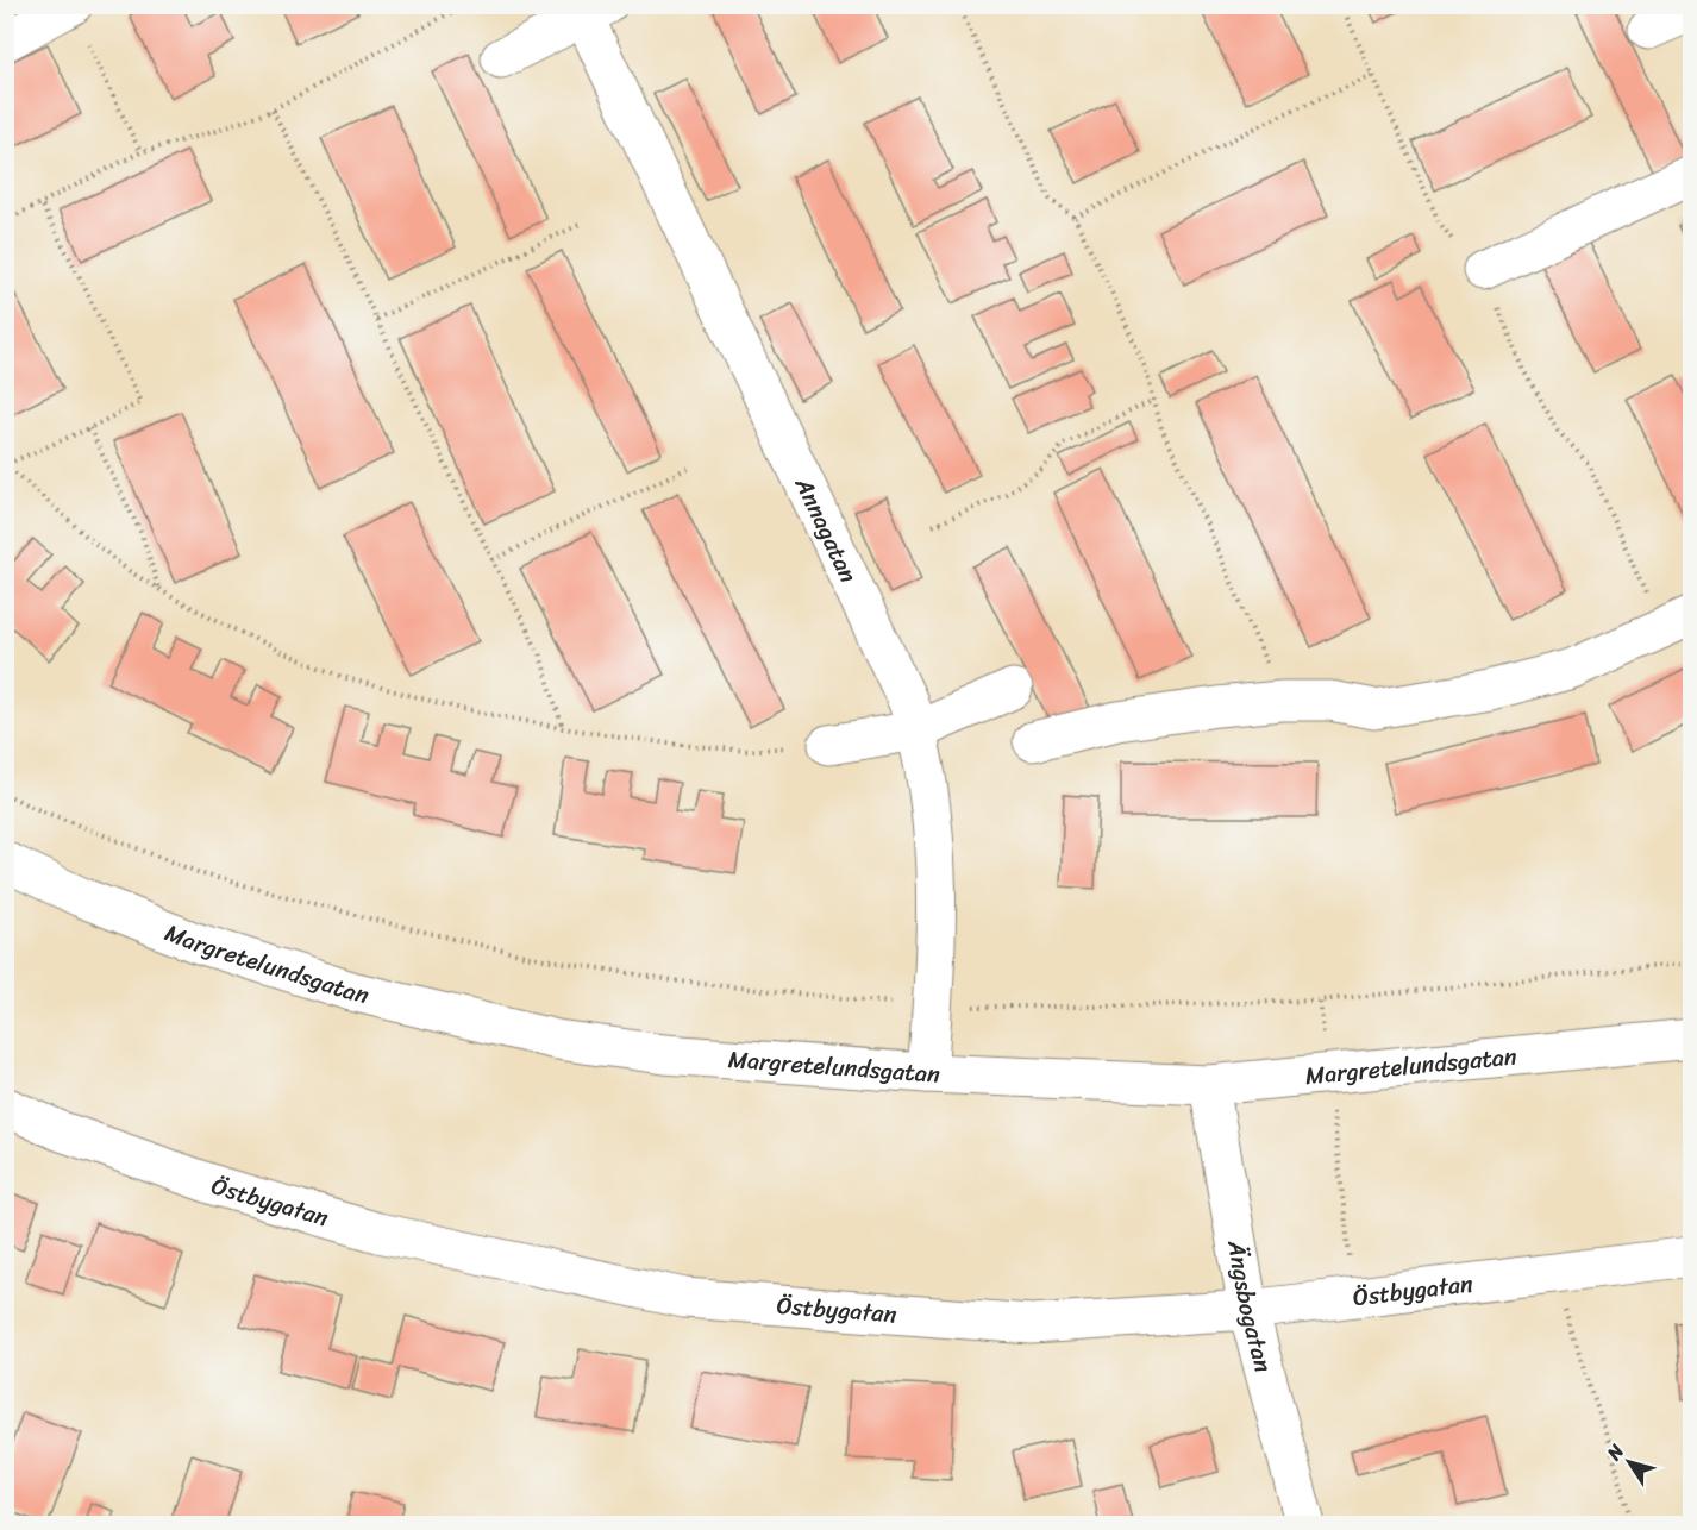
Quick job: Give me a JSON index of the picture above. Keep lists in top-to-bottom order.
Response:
{
  "streets": {
    "street": [
      "Annagatan",
      "Margretelundsgatan",
      "Östbygatan",
      "Ängsbogatan"
    ]
  },
  "crossings": [
    ["Annagatan", "Margretelundsgatan"],
    ["Margretelundsgatan", "Ängsbogatan"],
    ["Östbygatan", "Ängsbogatan"]
  ],
  "north": "top left"
}
